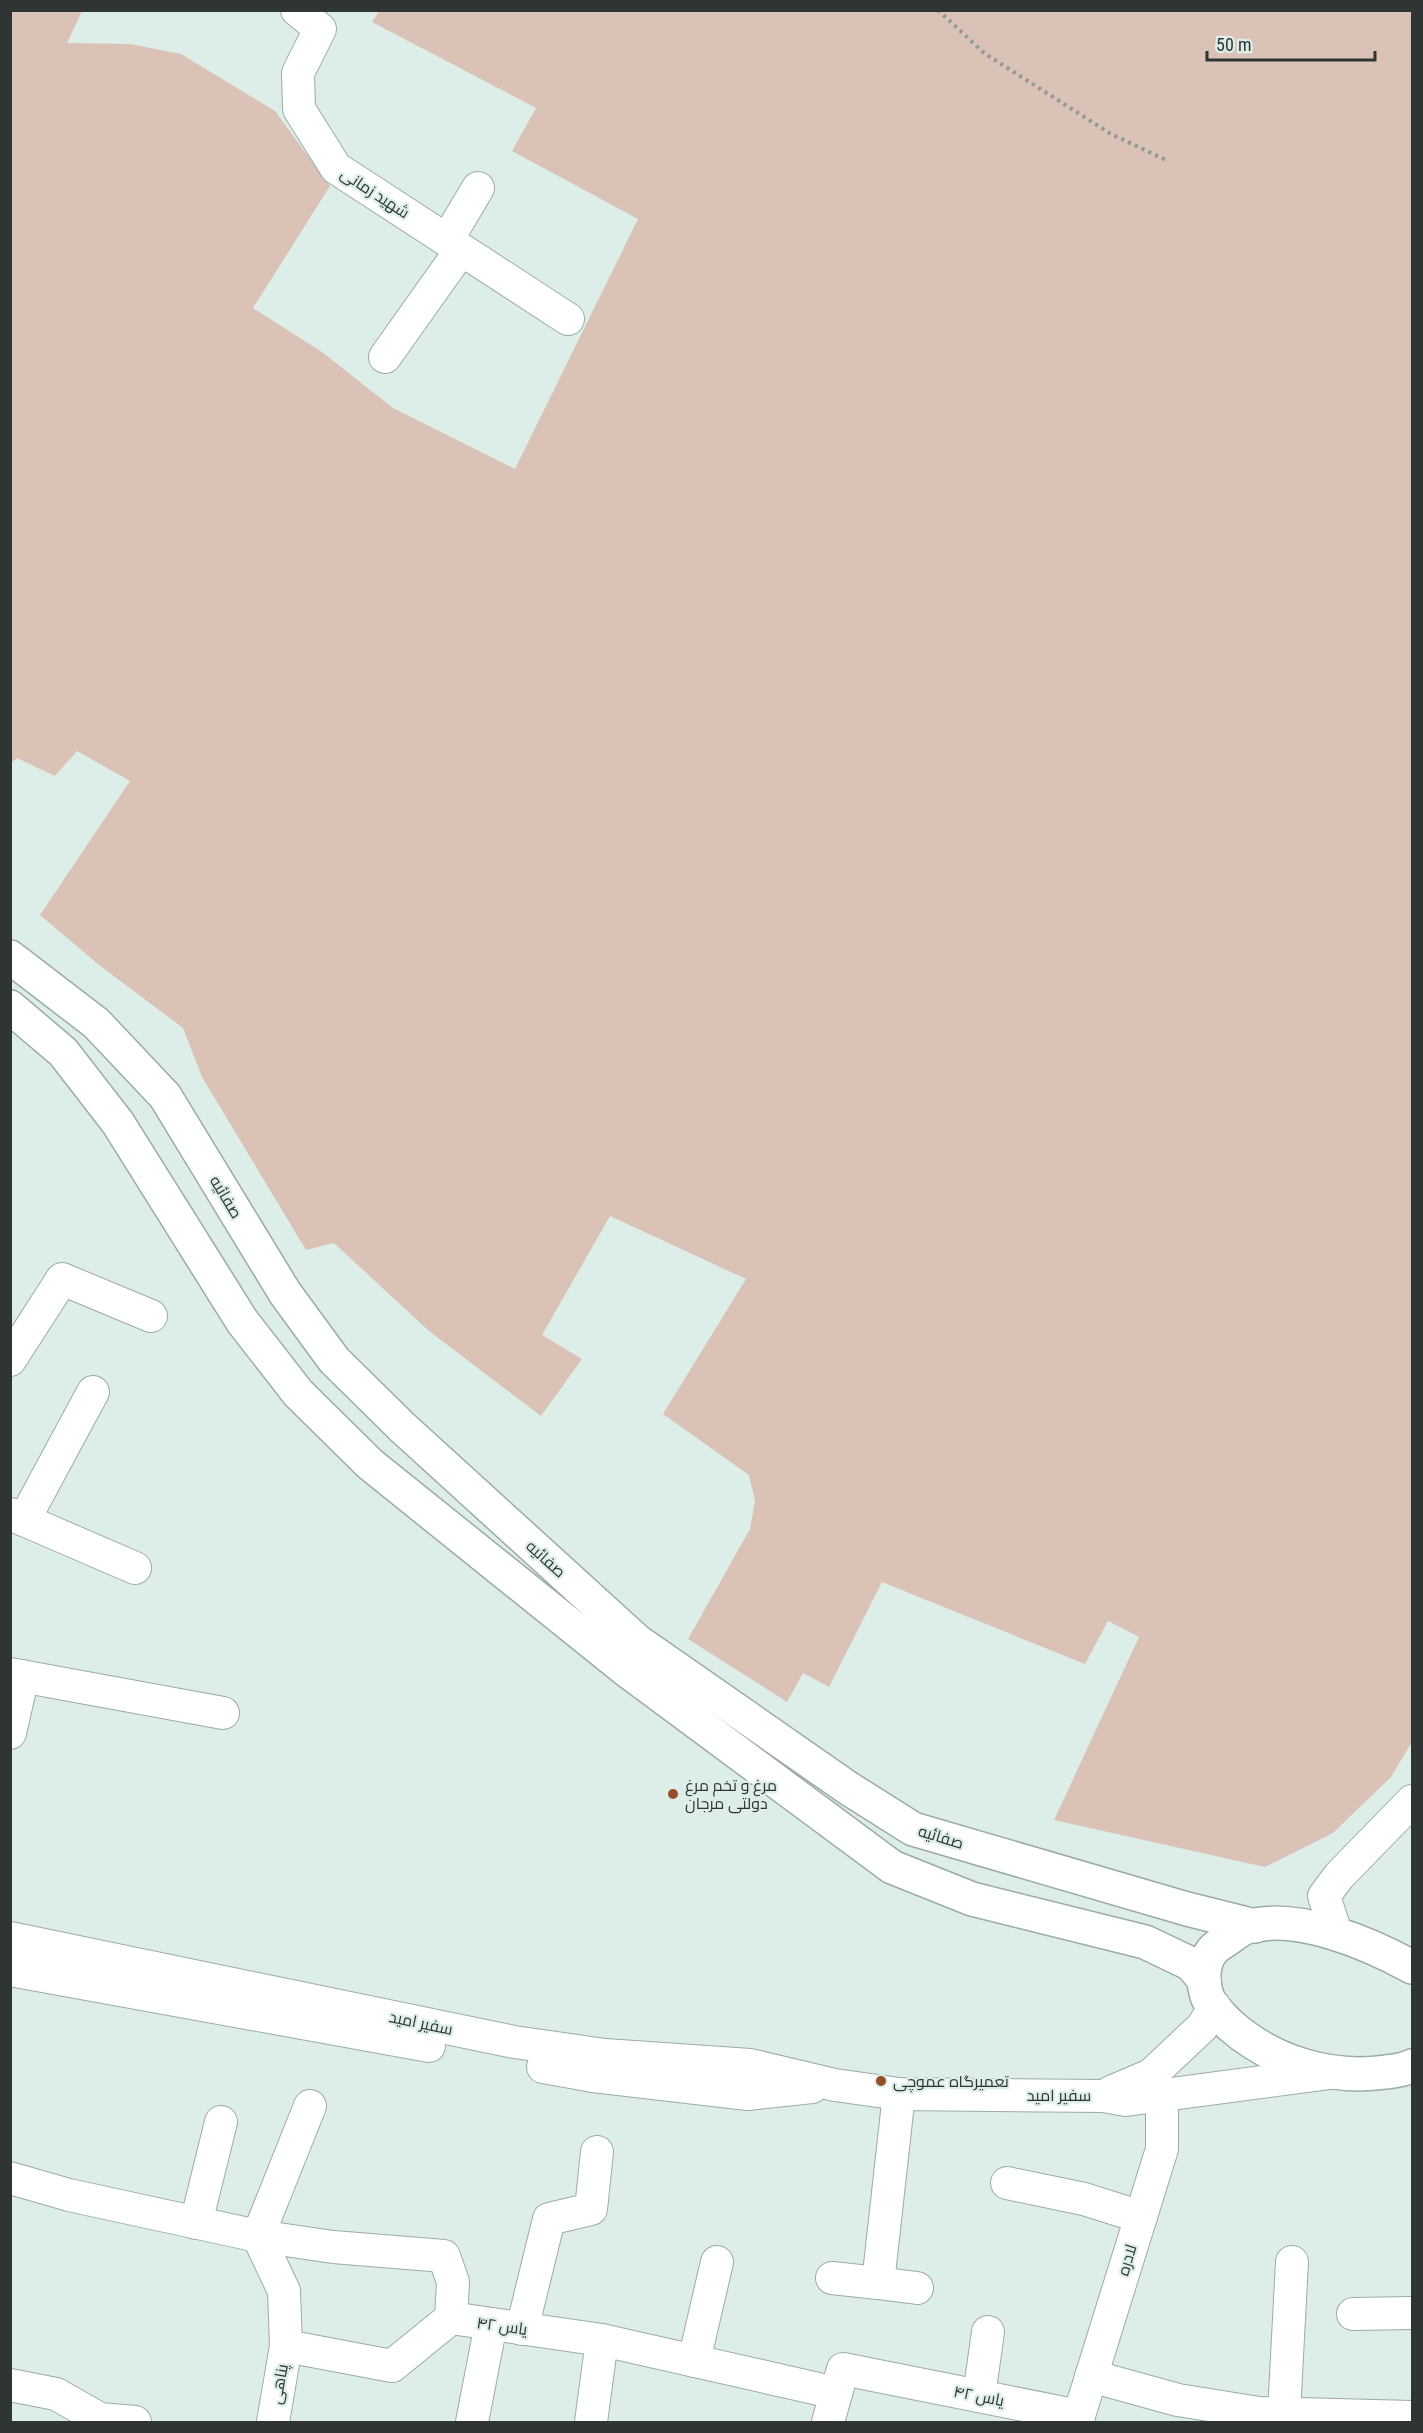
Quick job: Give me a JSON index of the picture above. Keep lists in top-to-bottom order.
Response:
{
  "streets": {
    "main road": ["صفائیه"],
    "street": [
      "شهید زمانی",
      "سفیر امید",
      "لادره",
      "یاس ۴۲",
      "پناهی"
    ]
  },
  "crossings": [
    ["صفائیه", "سفیر امید"],
    ["سفیر امید", "لادره"],
    ["لادره", "یاس ۴۲"]
  ],
  "places": ["مرغ و تخم مرغ دولتی مرجان", "تعمیرگاه عموچی"],
  "scale_bar": "50 m"
}
